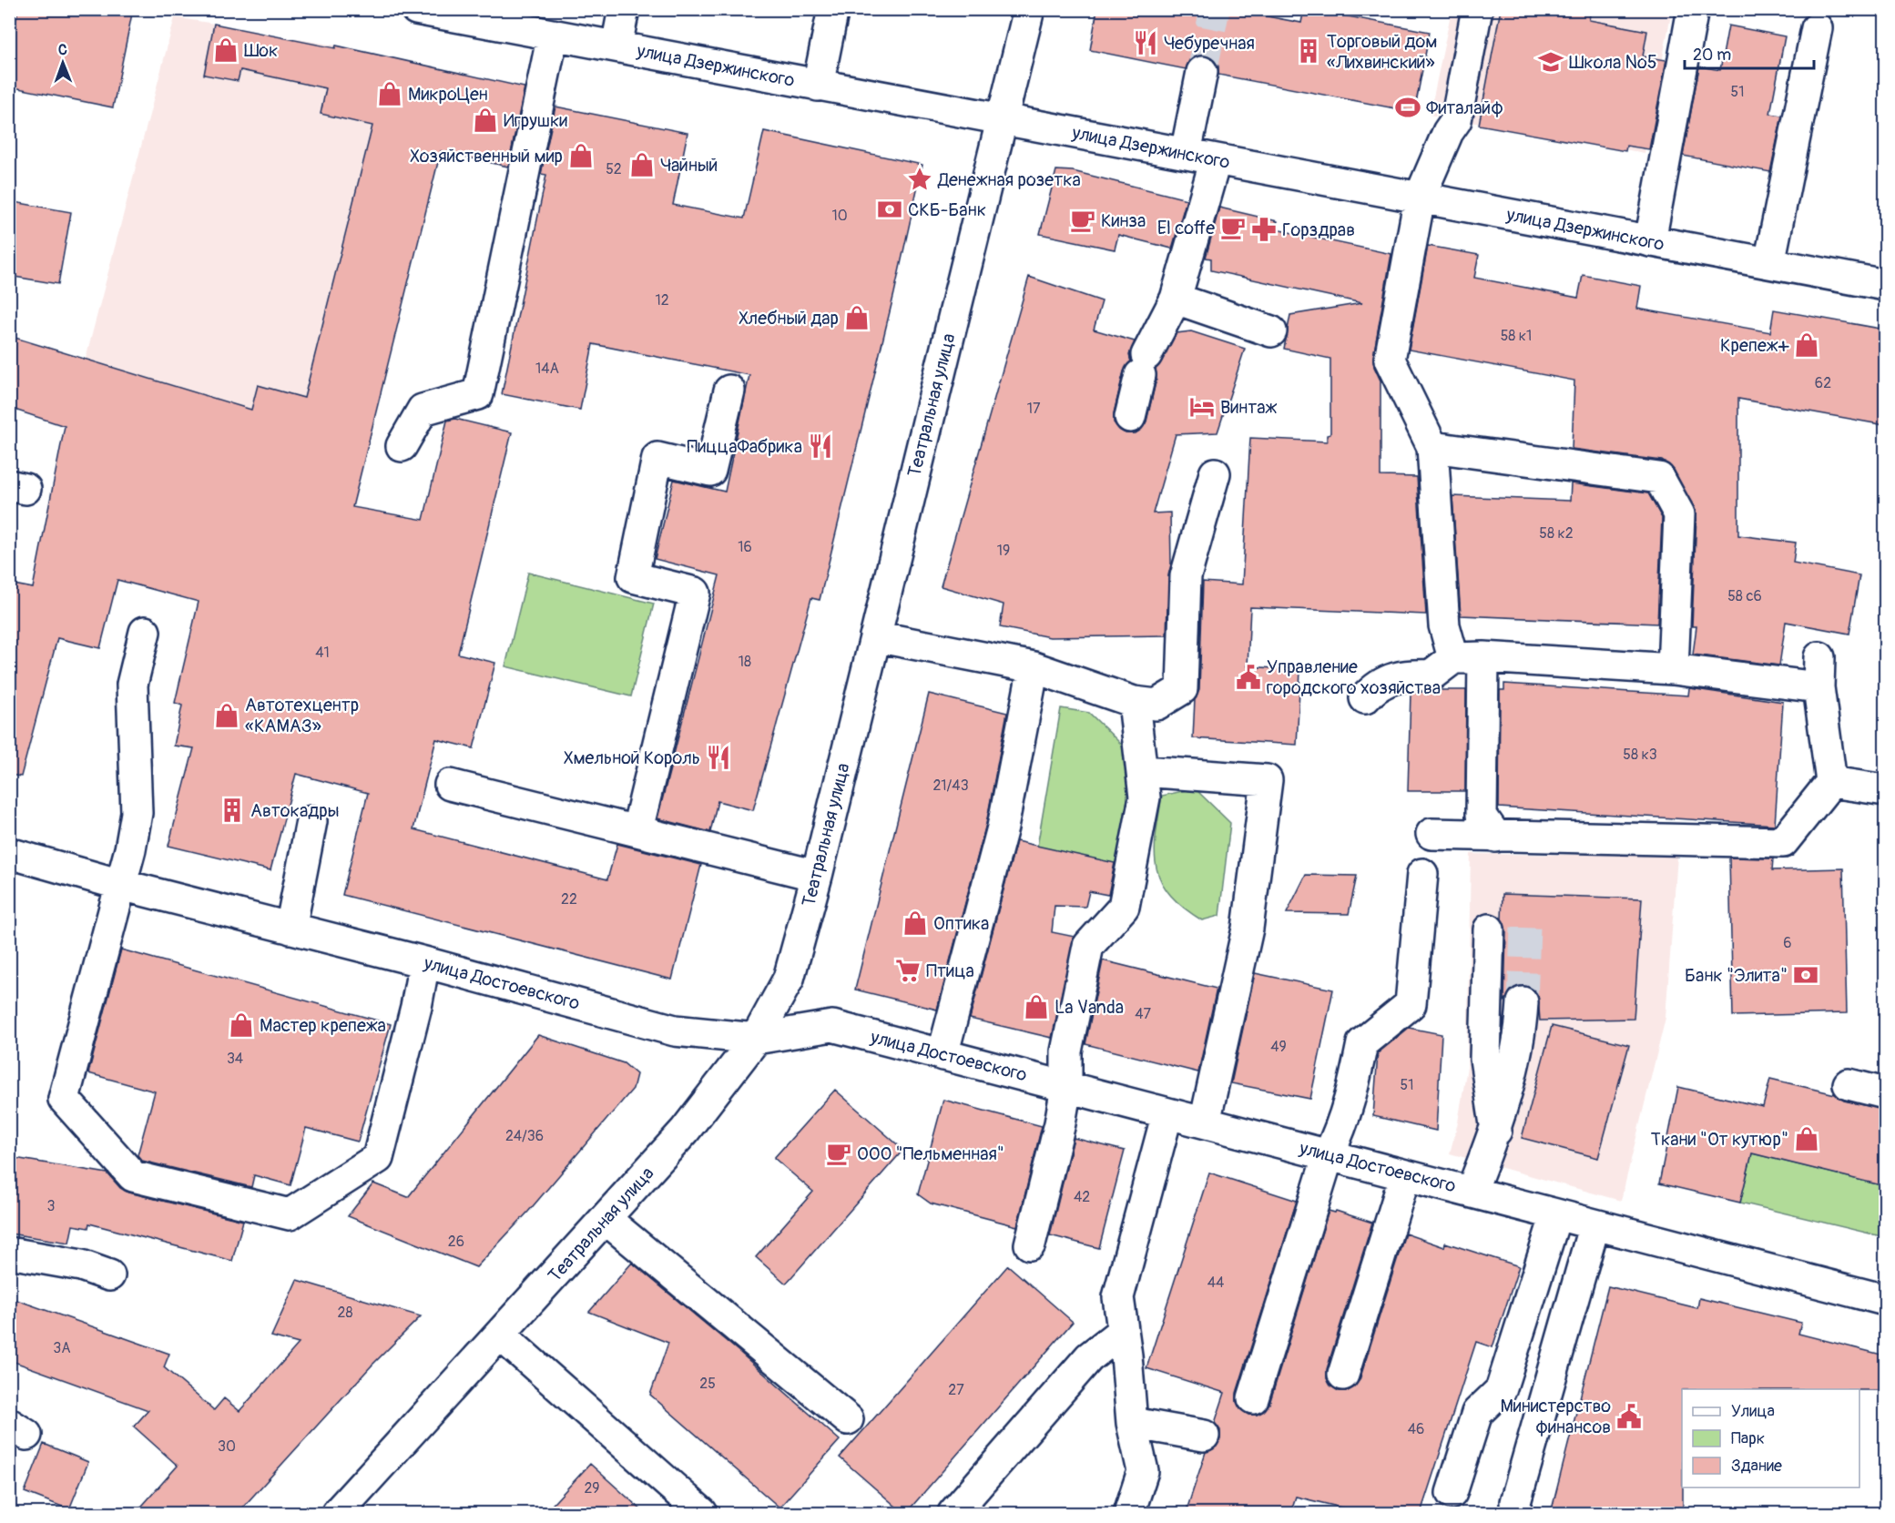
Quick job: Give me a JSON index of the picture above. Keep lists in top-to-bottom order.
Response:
{
  "streets": {
    "street": ["улица Дзержинского", "Театральная улица", "улица Достоевского"]
  },
  "crossings": [
    ["улица Дзержинского", "Театральная улица"],
    ["Театральная улица", "улица Достоевского"]
  ],
  "places": {
    "restaurant": ["Чебуречная", "ПиццаФабрика", "Хмельной Король"],
    "shop": [
      "Шок",
      "МикроЦен",
      "Игрушки",
      "Хозяйственный мир",
      "Чайный",
      "Хлебный дар",
      "Крепеж+",
      "Автотехцентр «КАМАЗ»",
      "Оптика",
      "La Vanda",
      "Мастер крепежа",
      "Ткани \"От кутюр\""
    ],
    "building": ["Торговый дом «Лихвинский»", "Автокадры"],
    "school or university": ["Школа №5"],
    "sports": ["Фиталайф"],
    "place": ["Денежная розетка"],
    "bank": ["СКБ-Банк", "Банк \"Элита\""],
    "cafe": ["Кинза", "El coffe", "ООО \"Пельменная\""],
    "pharmacy": ["Горздрав"],
    "hotel": ["Винтаж"],
    "public building": ["Управление городского хозяйства", "Министерство финансов"],
    "supermarket": ["Птица"]
  },
  "house_numbers": [
    "51",
    "52",
    "10",
    "12",
    "58 к1",
    "14А",
    "62",
    "17",
    "58 к2",
    "16",
    "19",
    "58 с6",
    "41",
    "18",
    "58 к3",
    "21/43",
    "22",
    "6",
    "47",
    "49",
    "34",
    "51",
    "24/36",
    "42",
    "3",
    "26",
    "44",
    "28",
    "3А",
    "25",
    "27",
    "46",
    "30",
    "29"
  ],
  "legend": ["Улица", "Парк", "Здание"],
  "scale_bar": "20 m",
  "north": "top"
}
